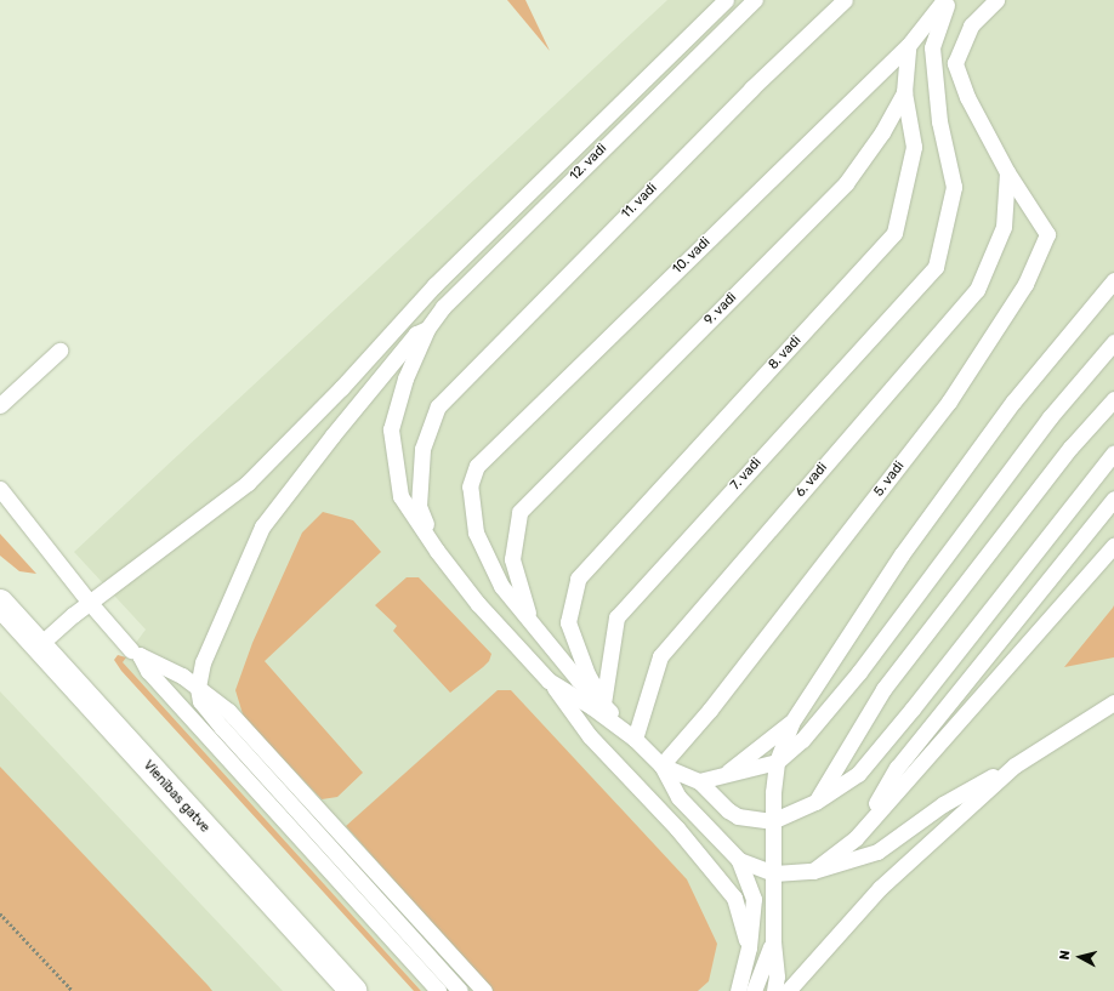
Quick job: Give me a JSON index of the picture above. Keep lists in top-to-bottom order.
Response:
{
  "streets": {
    "main road": ["Vienības gatve"],
    "lane": [
      "12. vadi",
      "11. vadi",
      "10. vadi",
      "9. vadi",
      "8. vadi",
      "7. vadi",
      "5. vadi",
      "6. vadi"
    ]
  },
  "crossings": [
    ["10. vadi", "9. vadi"],
    ["10. vadi", "7. vadi"],
    ["9. vadi", "8. vadi"],
    ["8. vadi", "7. vadi"],
    ["5. vadi", "6. vadi"]
  ],
  "north": "left"
}
